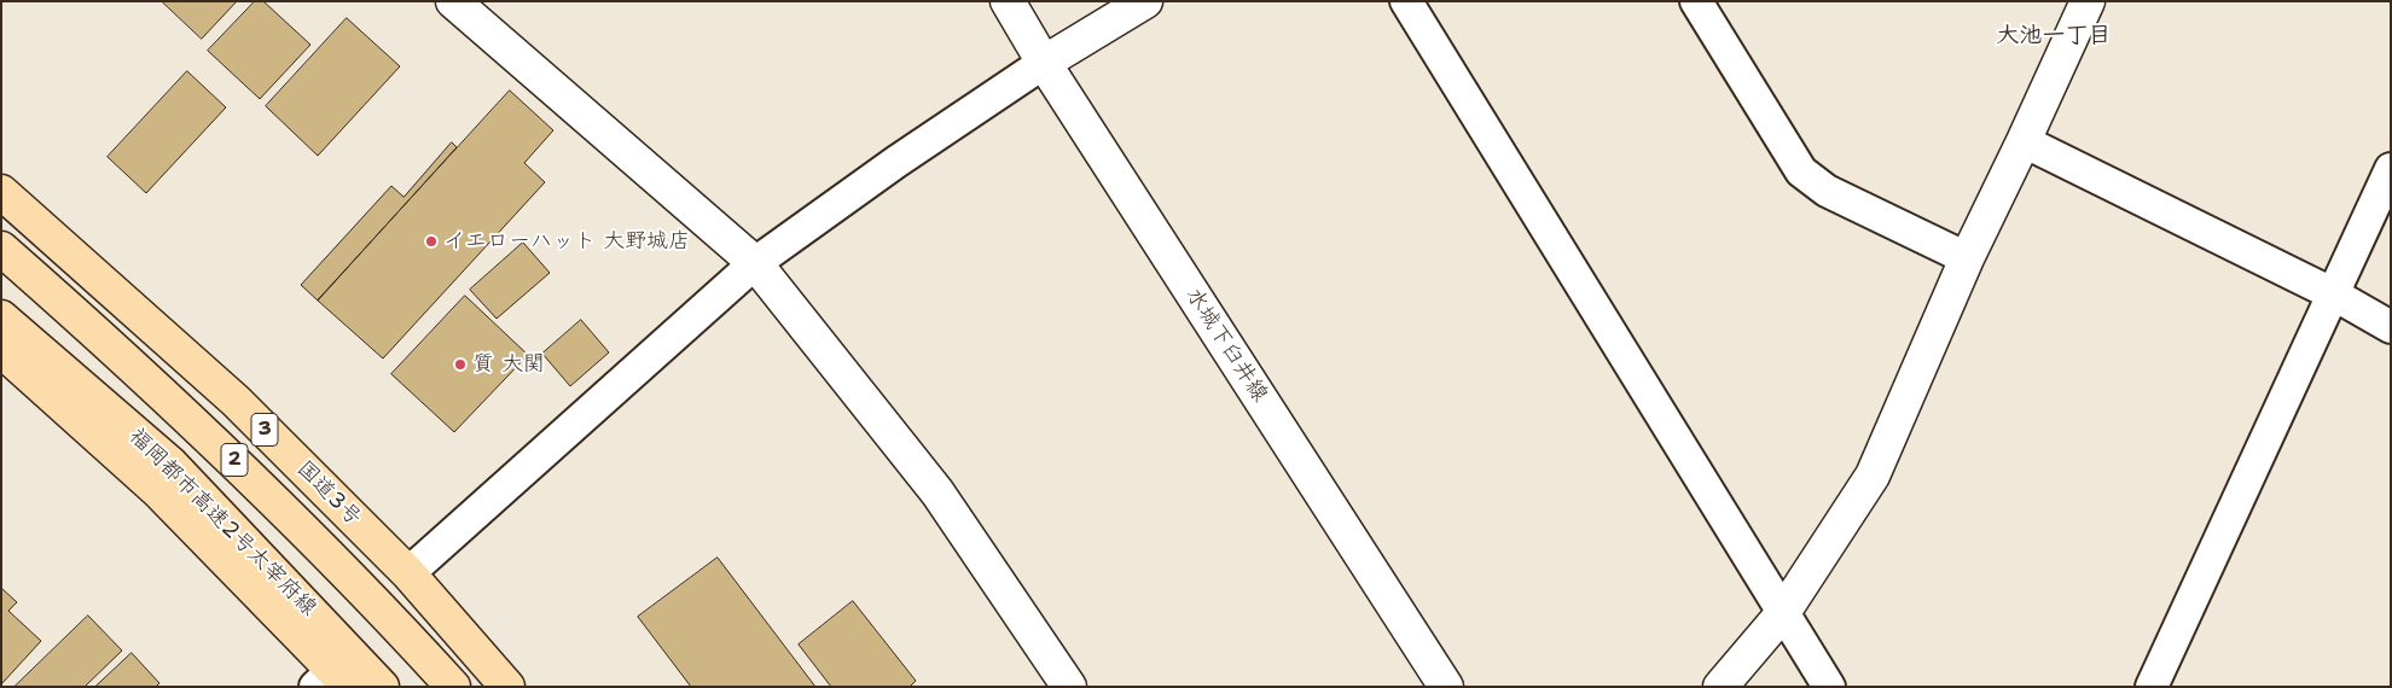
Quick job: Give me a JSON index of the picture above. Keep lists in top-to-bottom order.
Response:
{
  "streets": {
    "highway": [
      "3",
      "2",
      "国道3号",
      "福岡都市高速2号太宰府線"
    ],
    "street": ["水城下臼井線"]
  },
  "districts": ["大池一丁目"],
  "places": ["イエローハット 大野城店", "質 大関"]
}
